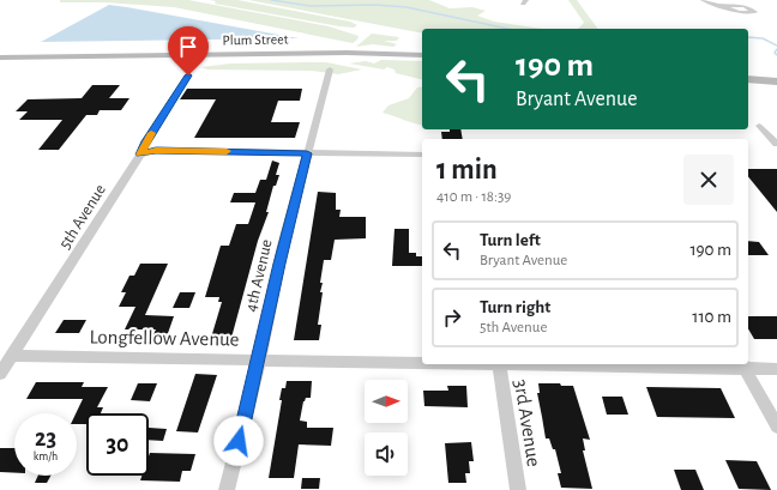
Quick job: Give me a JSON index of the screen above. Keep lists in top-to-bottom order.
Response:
{
  "streets": {
    "main road": ["Plum Street"],
    "street": [
      "5th Avenue",
      "4th Avenue",
      "Longfellow Avenue",
      "3rd Avenue"
    ]
  },
  "crossings": [
    ["5th Avenue", "Longfellow Avenue"],
    ["4th Avenue", "Longfellow Avenue"]
  ],
  "north": "right",
  "page": {
    "turn": ["190 m", "Bryant Avenue"],
    "heading": ["1 min", "410 m · 18:39"],
    "list": [
      {
        "name": "Turn left",
        "note": "Bryant Avenue",
        "value": "190 m"
      },
      {
        "name": "Turn right",
        "note": "5th Avenue",
        "value": "110 m"
      }
    ],
    "speed": "23 km/h",
    "limit": "30"
  }
}
